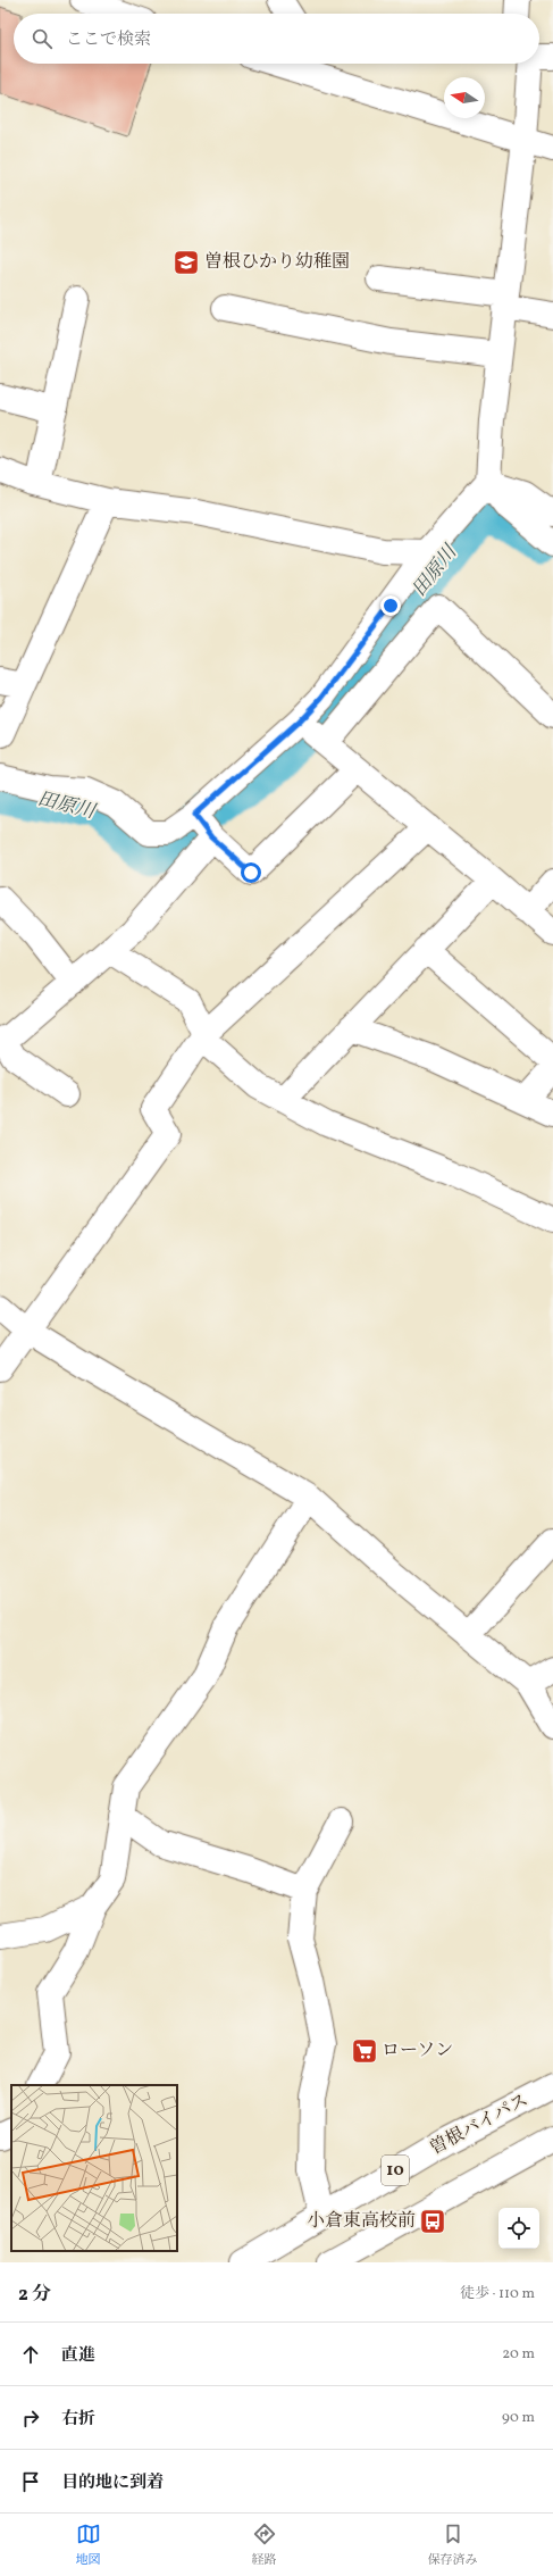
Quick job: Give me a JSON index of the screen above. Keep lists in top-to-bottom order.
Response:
{
  "streets": {
    "main road": ["曽根バイパス", "10"]
  },
  "water": ["田原川"],
  "places": {
    "school or university": ["曽根ひかり幼稚園"],
    "supermarket": ["ローソン"],
    "bus stop": ["小倉東高校前"]
  },
  "north": "left",
  "page": {
    "search": "ここで検索",
    "heading": ["2 分", "徒歩 · 110 m"],
    "list": [
      ["直進", "20 m"],
      ["右折", "90 m"],
      "目的地に到着"
    ],
    "nav": ["地図", "経路", "保存済み"]
  }
}
